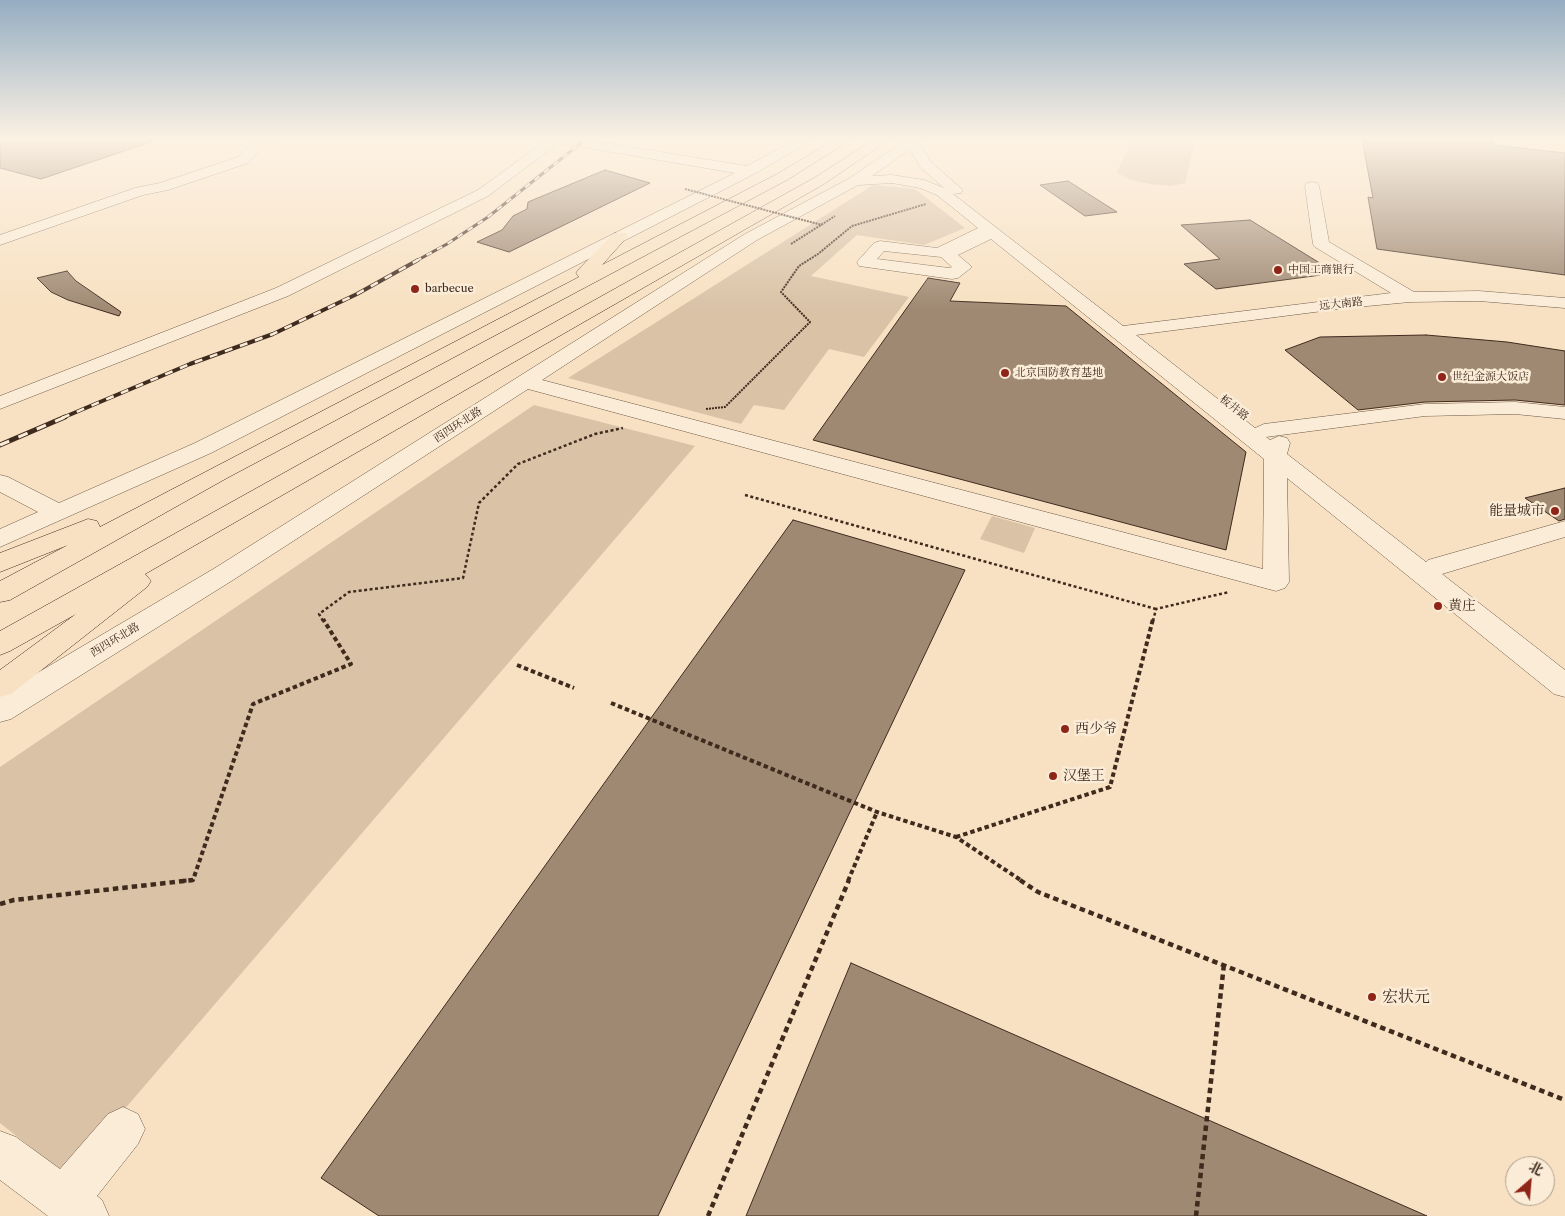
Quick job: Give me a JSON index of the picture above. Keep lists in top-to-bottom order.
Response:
{
  "streets": {
    "street": ["远大南路", "西四环北路"]
  },
  "places": [
    "中国工商银行",
    "barbecue",
    "北京国防教育基地",
    "世纪金源大饭店",
    "能量城市",
    "黄庄",
    "西少爷",
    "汉堡王",
    "宏状元"
  ],
  "north": "top right"
}
